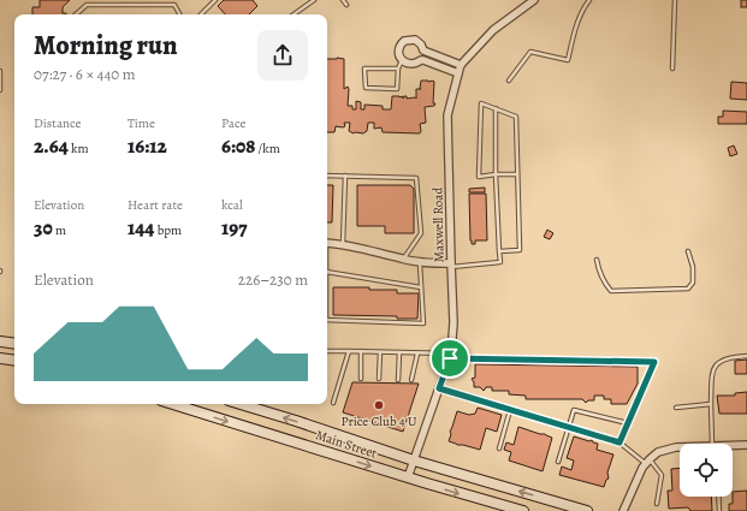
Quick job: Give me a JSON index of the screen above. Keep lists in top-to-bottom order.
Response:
{
  "streets": {
    "main road": ["Main Street"],
    "street": ["Maxwell Road"]
  },
  "crossings": [
    ["Maxwell Road", "Main Street"]
  ],
  "places": ["Price Club 4 U"],
  "page": {
    "heading": ["Morning run", "07:27 · 6 × 440 m"],
    "stats": [
      ["Distance", "2.64 km"],
      ["Time", "16:12"],
      ["Pace", "6:08 /km"],
      ["Elevation", "30 m"],
      ["Heart rate", "144 bpm"],
      ["kcal", "197"]
    ],
    "chart": ["Elevation", "226–230 m"]
  }
}
